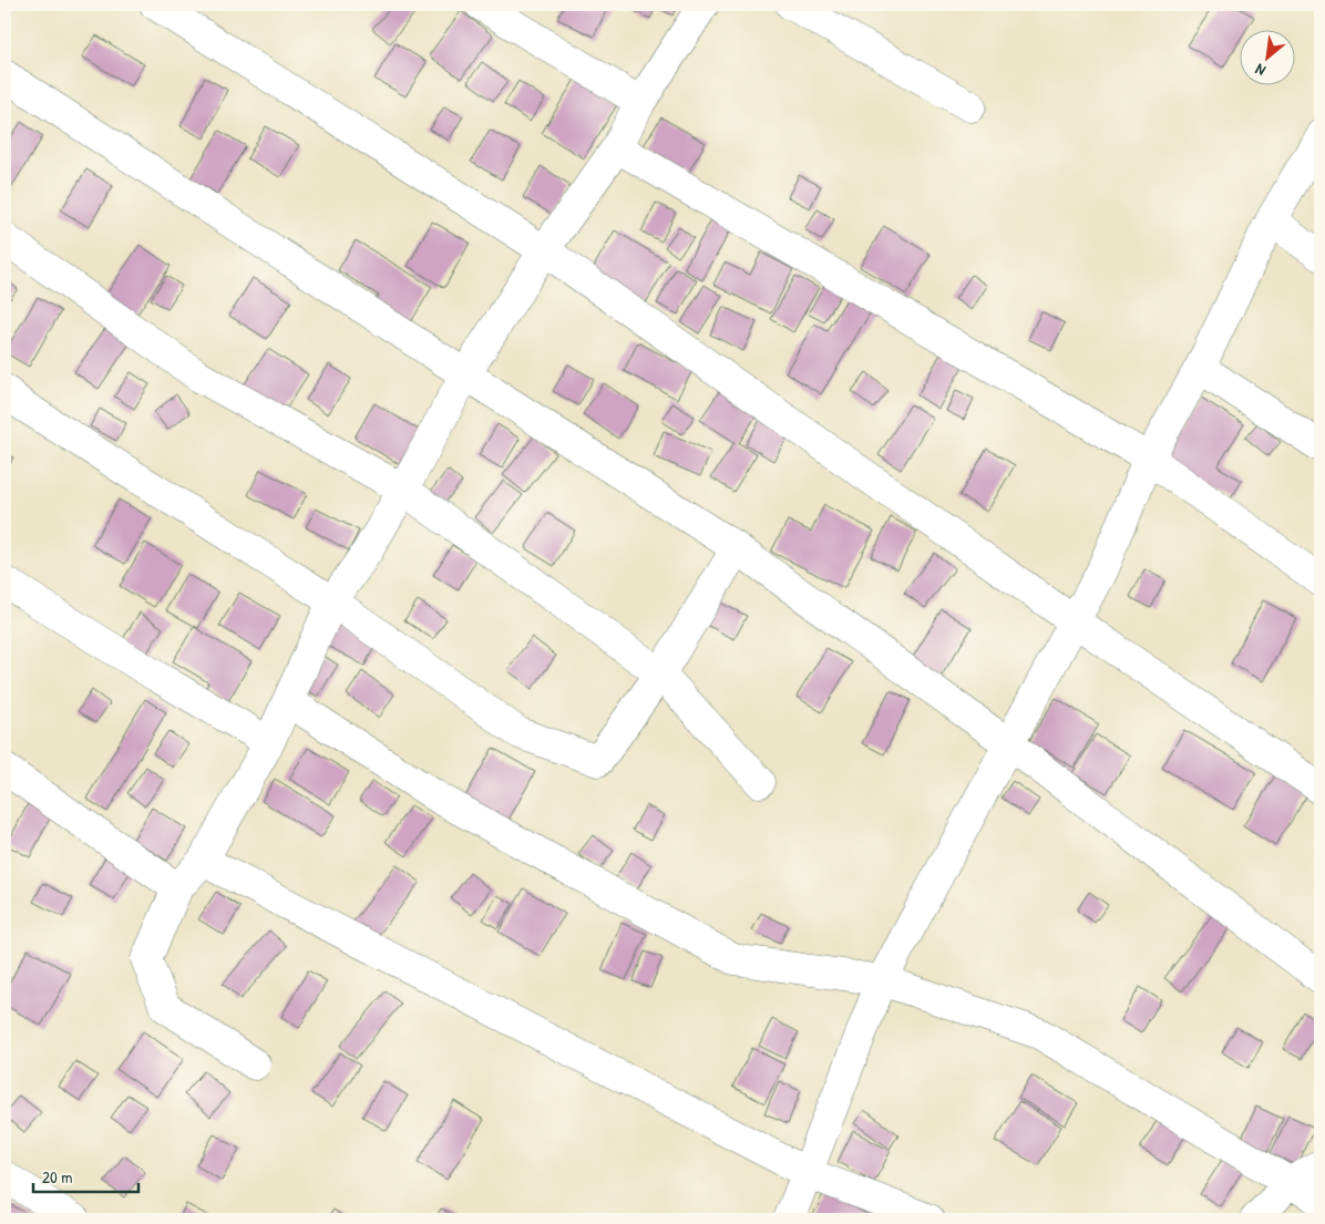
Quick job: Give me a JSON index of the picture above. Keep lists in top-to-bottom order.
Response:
{
  "scale_bar": "20 m",
  "north": "bottom left"
}
